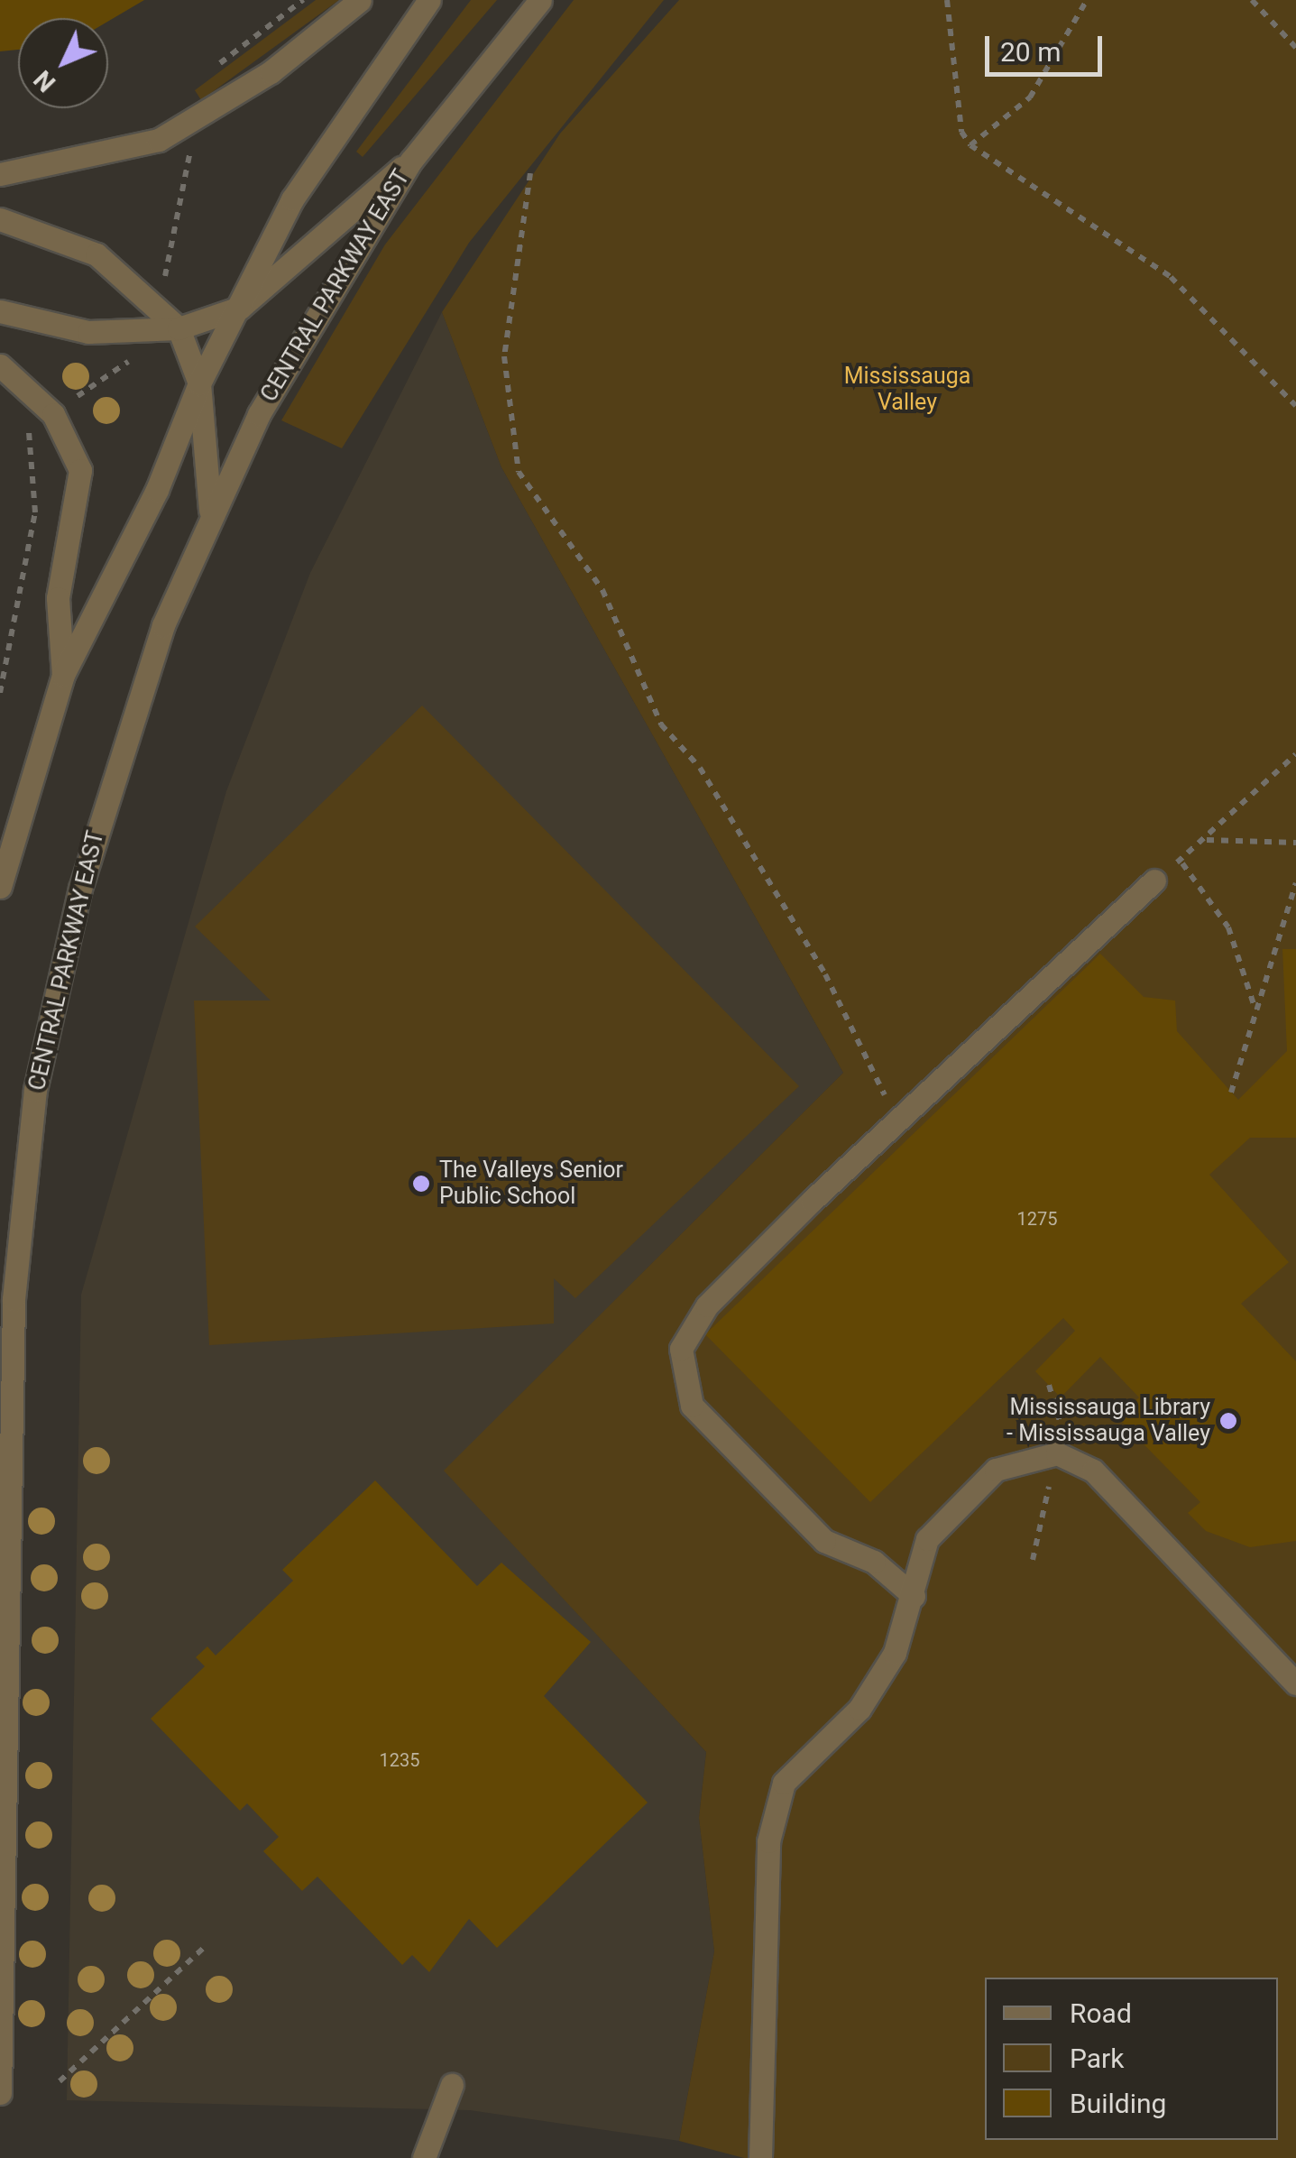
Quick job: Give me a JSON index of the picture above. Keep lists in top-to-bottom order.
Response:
{
  "streets": {
    "street": ["CENTRAL PARKWAY EAST"]
  },
  "parks": ["Mississauga Valley"],
  "places": ["The Valleys Senior Public School", "Mississauga Library - Mississauga Valley"],
  "house_numbers": ["1275", "1235"],
  "legend": ["Road", "Park", "Building"],
  "scale_bar": "20 m",
  "north": "bottom left"
}
